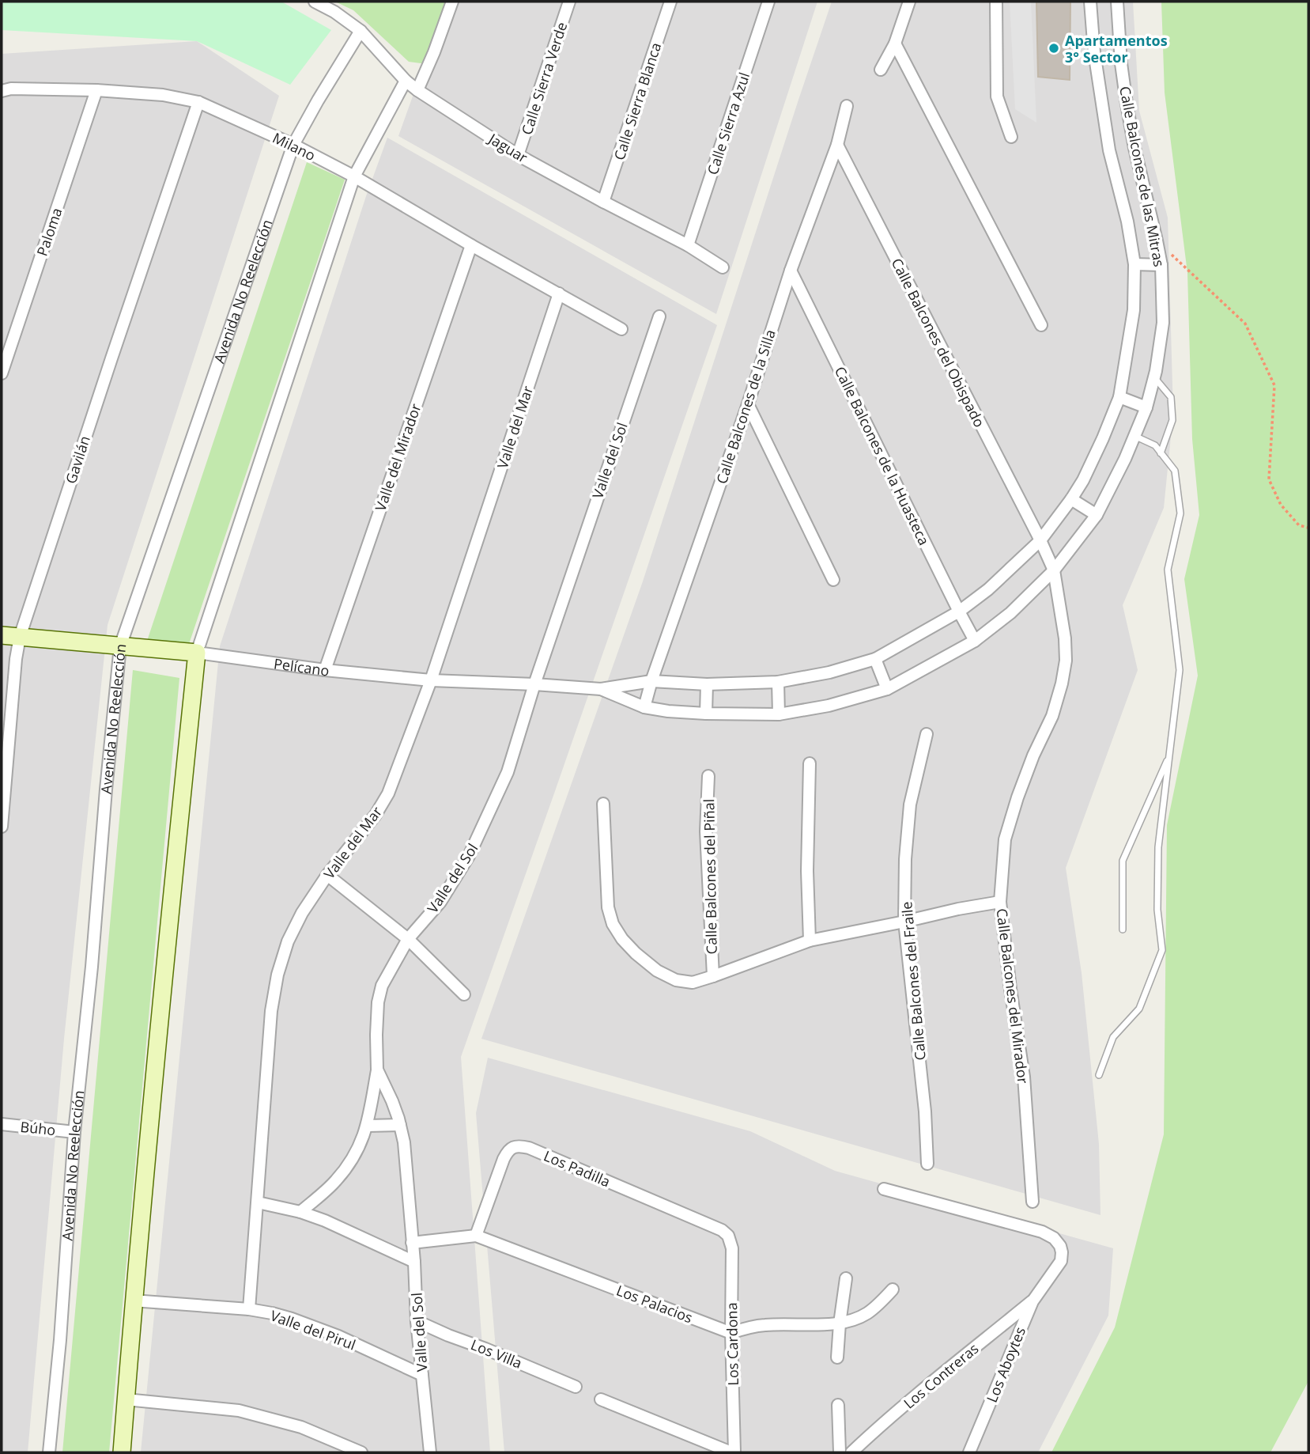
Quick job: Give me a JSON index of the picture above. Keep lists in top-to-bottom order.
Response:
{
  "streets": {
    "street": [
      "Calle Sierra Verde",
      "Calle Sierra Blanca",
      "Calle Sierra Azul",
      "Milano",
      "Jaguar",
      "Calle Balcones de las Mitras",
      "Paloma",
      "Avenida No Reelección",
      "Calle Balcones del Obispado",
      "Calle Balcones de la Silla",
      "Valle del Mar",
      "Calle Balcones de la Huasteca",
      "Valle del Mirador",
      "Gavilán",
      "Valle del Sol",
      "Pelícano",
      "Calle Balcones del Piñal",
      "Calle Balcones del Fraile",
      "Calle Balcones del Mirador",
      "Búho",
      "Los Padilla",
      "Los Palacios",
      "Valle del Pirul",
      "Los Cardona",
      "Los Villa",
      "Los Aboytes",
      "Los Contreras"
    ]
  },
  "crossings": [
    ["Calle Sierra Verde", "Jaguar"],
    ["Calle Sierra Blanca", "Jaguar"],
    ["Calle Sierra Azul", "Jaguar"],
    ["Milano", "Paloma"],
    ["Milano", "Avenida No Reelección"],
    ["Milano", "Valle del Mar"],
    ["Milano", "Valle del Mirador"],
    ["Milano", "Gavilán"],
    ["Jaguar", "Avenida No Reelección"],
    ["Calle Balcones de las Mitras", "Calle Balcones del Obispado"],
    ["Calle Balcones de las Mitras", "Calle Balcones de la Silla"],
    ["Calle Balcones de las Mitras", "Calle Balcones de la Huasteca"],
    ["Calle Balcones de las Mitras", "Pelícano"],
    ["Calle Balcones de las Mitras", "Calle Balcones del Mirador"],
    ["Avenida No Reelección", "Pelícano"],
    ["Avenida No Reelección", "Búho"],
    ["Calle Balcones del Obispado", "Calle Balcones de la Silla"],
    ["Calle Balcones del Obispado", "Calle Balcones del Mirador"],
    ["Calle Balcones de la Silla", "Calle Balcones de la Huasteca"],
    ["Calle Balcones de la Silla", "Pelícano"],
    ["Valle del Mar", "Pelícano"],
    ["Valle del Mar", "Valle del Pirul"],
    ["Valle del Mirador", "Pelícano"],
    ["Gavilán", "Pelícano"],
    ["Valle del Sol", "Pelícano"],
    ["Valle del Sol", "Los Palacios"],
    ["Valle del Sol", "Valle del Pirul"],
    ["Valle del Sol", "Los Villa"],
    ["Los Padilla", "Los Palacios"],
    ["Los Padilla", "Los Cardona"],
    ["Los Palacios", "Los Cardona"],
    ["Los Aboytes", "Los Contreras"]
  ],
  "places": ["Apartamentos 3° Sector"]
}
